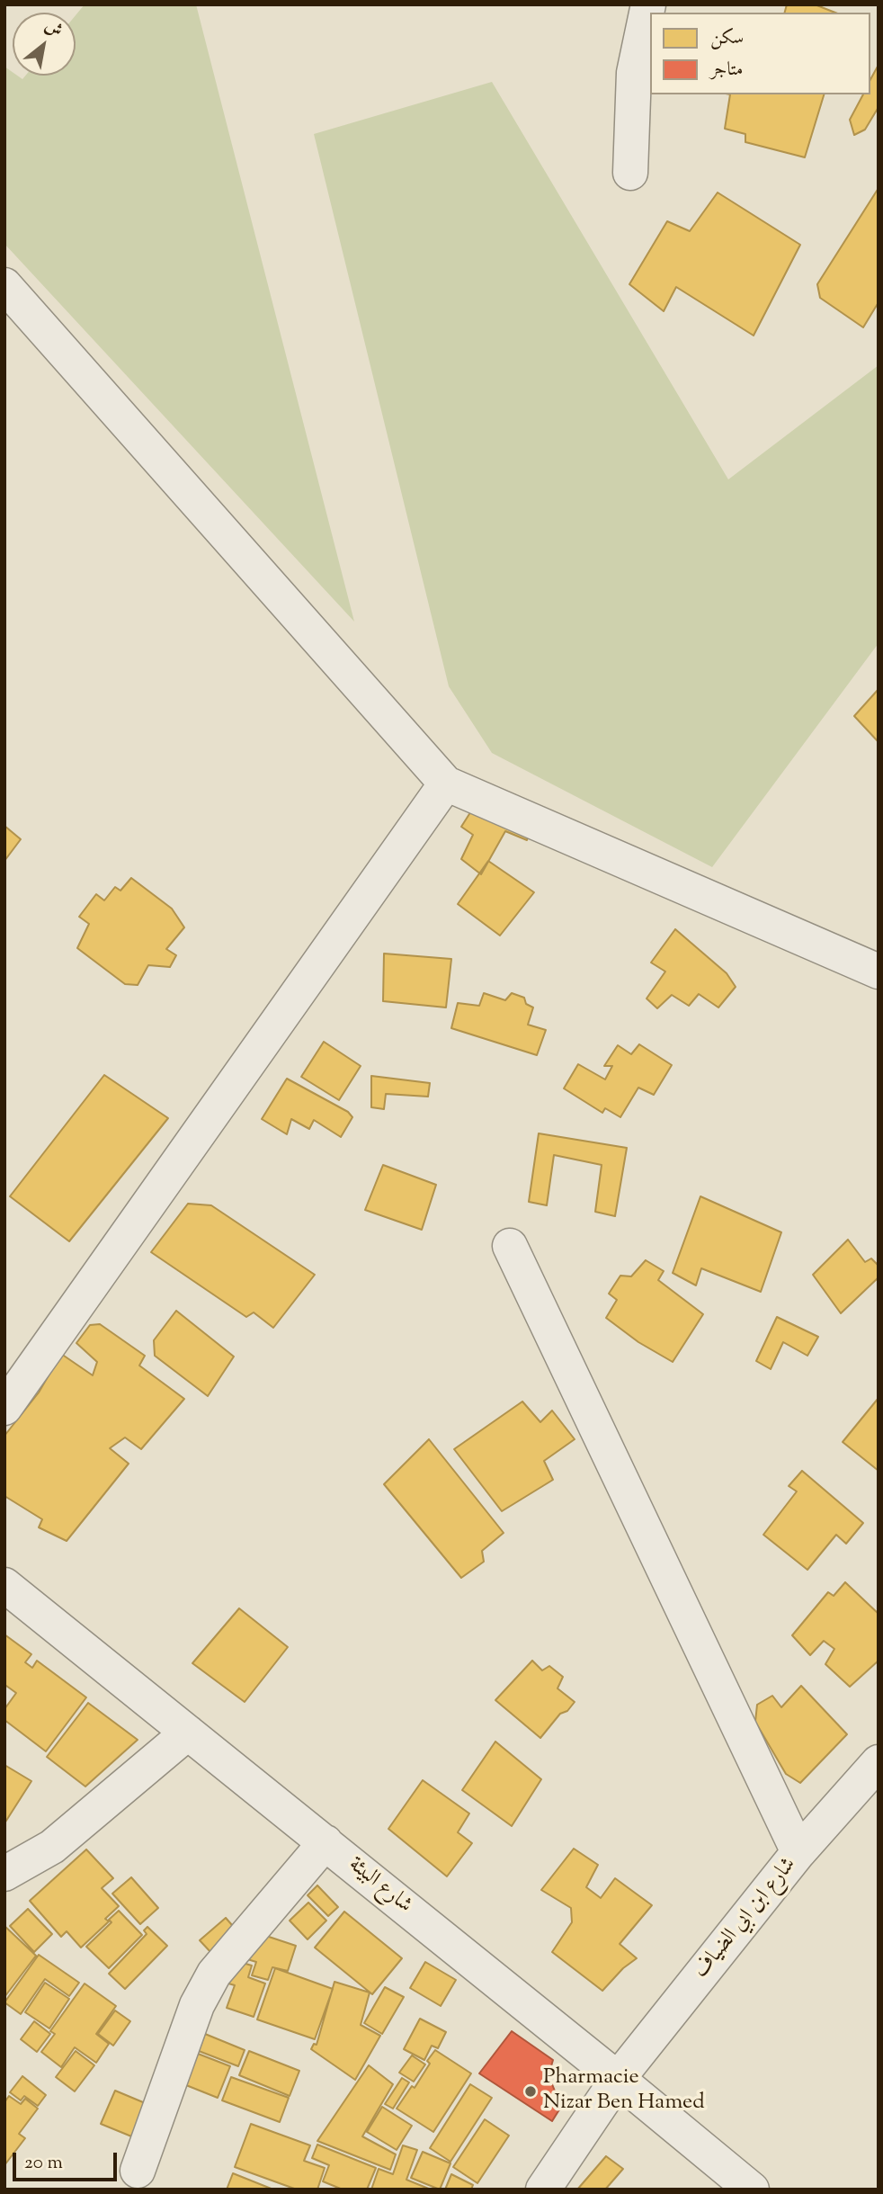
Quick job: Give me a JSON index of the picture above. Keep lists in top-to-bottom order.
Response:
{
  "streets": {
    "street": ["شارع البيئة", "شارع ابن ابي الضياف"]
  },
  "crossings": [
    ["شارع البيئة", "شارع ابن ابي الضياف"]
  ],
  "places": ["Pharmacie Nizar Ben Hamed"],
  "legend": ["سكن", "متاجر"],
  "scale_bar": "20 m",
  "north": "top right"
}
